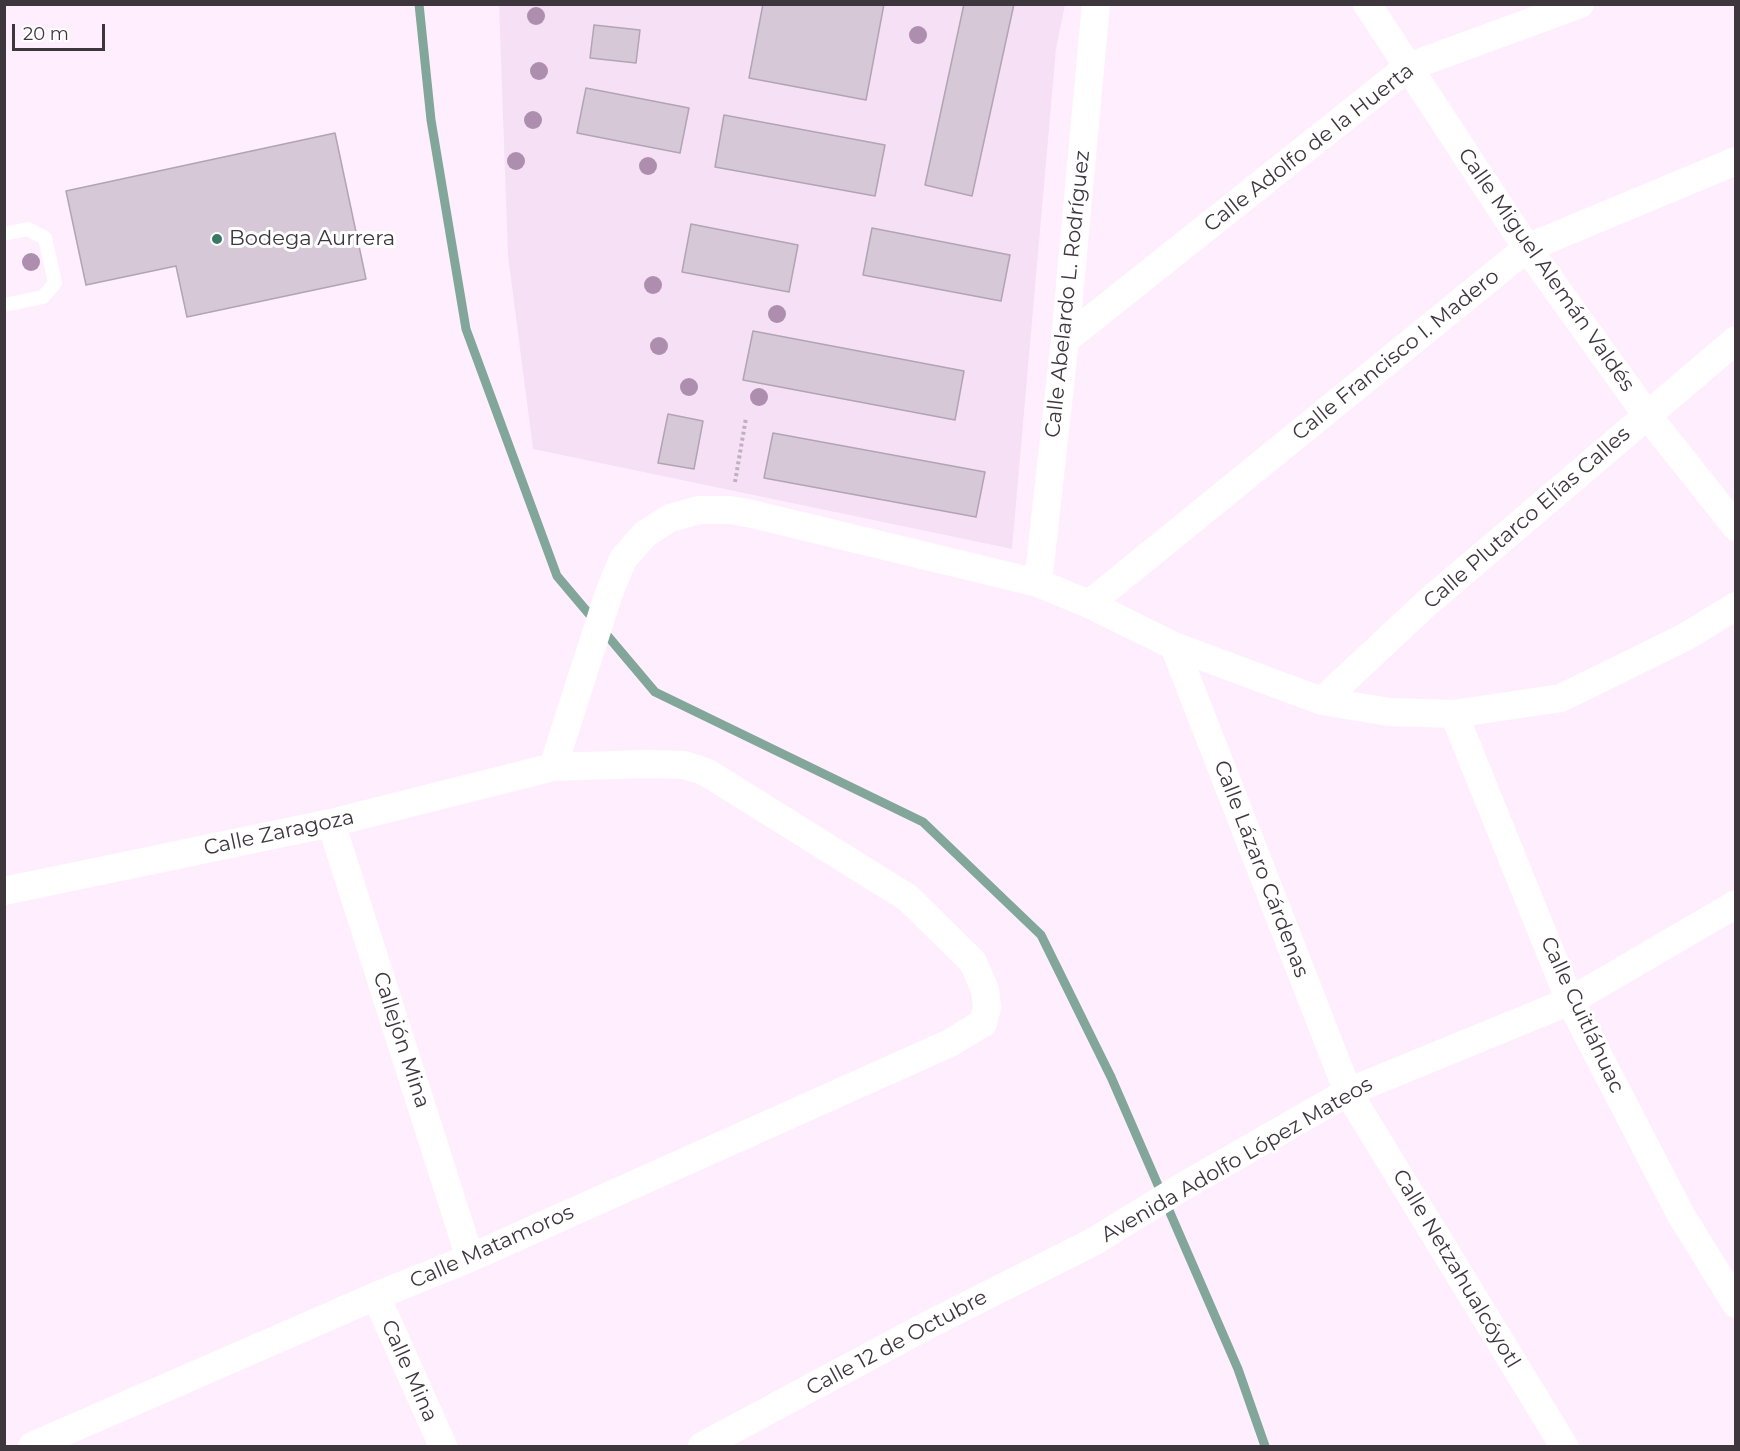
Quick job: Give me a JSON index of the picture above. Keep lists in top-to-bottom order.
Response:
{
  "streets": {
    "street": [
      "Calle Adolfo de la Huerta",
      "Calle Miguel Alemán Valdés",
      "Calle Abelardo L. Rodríguez",
      "Calle Francisco I. Madero",
      "Calle Plutarco Elías Calles",
      "Calle Zaragoza",
      "Calle Lázaro Cárdenas",
      "Calle Cuitláhuac",
      "Callejón Mina",
      "Avenida Adolfo López Mateos",
      "Calle Matamoros",
      "Calle Netzahualcóyotl",
      "Calle 12 de Octubre",
      "Calle Mina"
    ]
  },
  "crossings": [
    ["Calle Adolfo de la Huerta", "Calle Miguel Alemán Valdés"],
    ["Calle Adolfo de la Huerta", "Calle Abelardo L. Rodríguez"],
    ["Calle Miguel Alemán Valdés", "Calle Francisco I. Madero"],
    ["Calle Miguel Alemán Valdés", "Calle Plutarco Elías Calles"],
    ["Calle Zaragoza", "Callejón Mina"],
    ["Calle Zaragoza", "Calle Matamoros"],
    ["Calle Lázaro Cárdenas", "Avenida Adolfo López Mateos"],
    ["Calle Lázaro Cárdenas", "Calle Netzahualcóyotl"],
    ["Calle Cuitláhuac", "Avenida Adolfo López Mateos"],
    ["Callejón Mina", "Calle Matamoros"],
    ["Avenida Adolfo López Mateos", "Calle Netzahualcóyotl"],
    ["Avenida Adolfo López Mateos", "Calle 12 de Octubre"],
    ["Calle Matamoros", "Calle Mina"]
  ],
  "places": ["Bodega Aurrera"],
  "scale_bar": "20 m"
}
